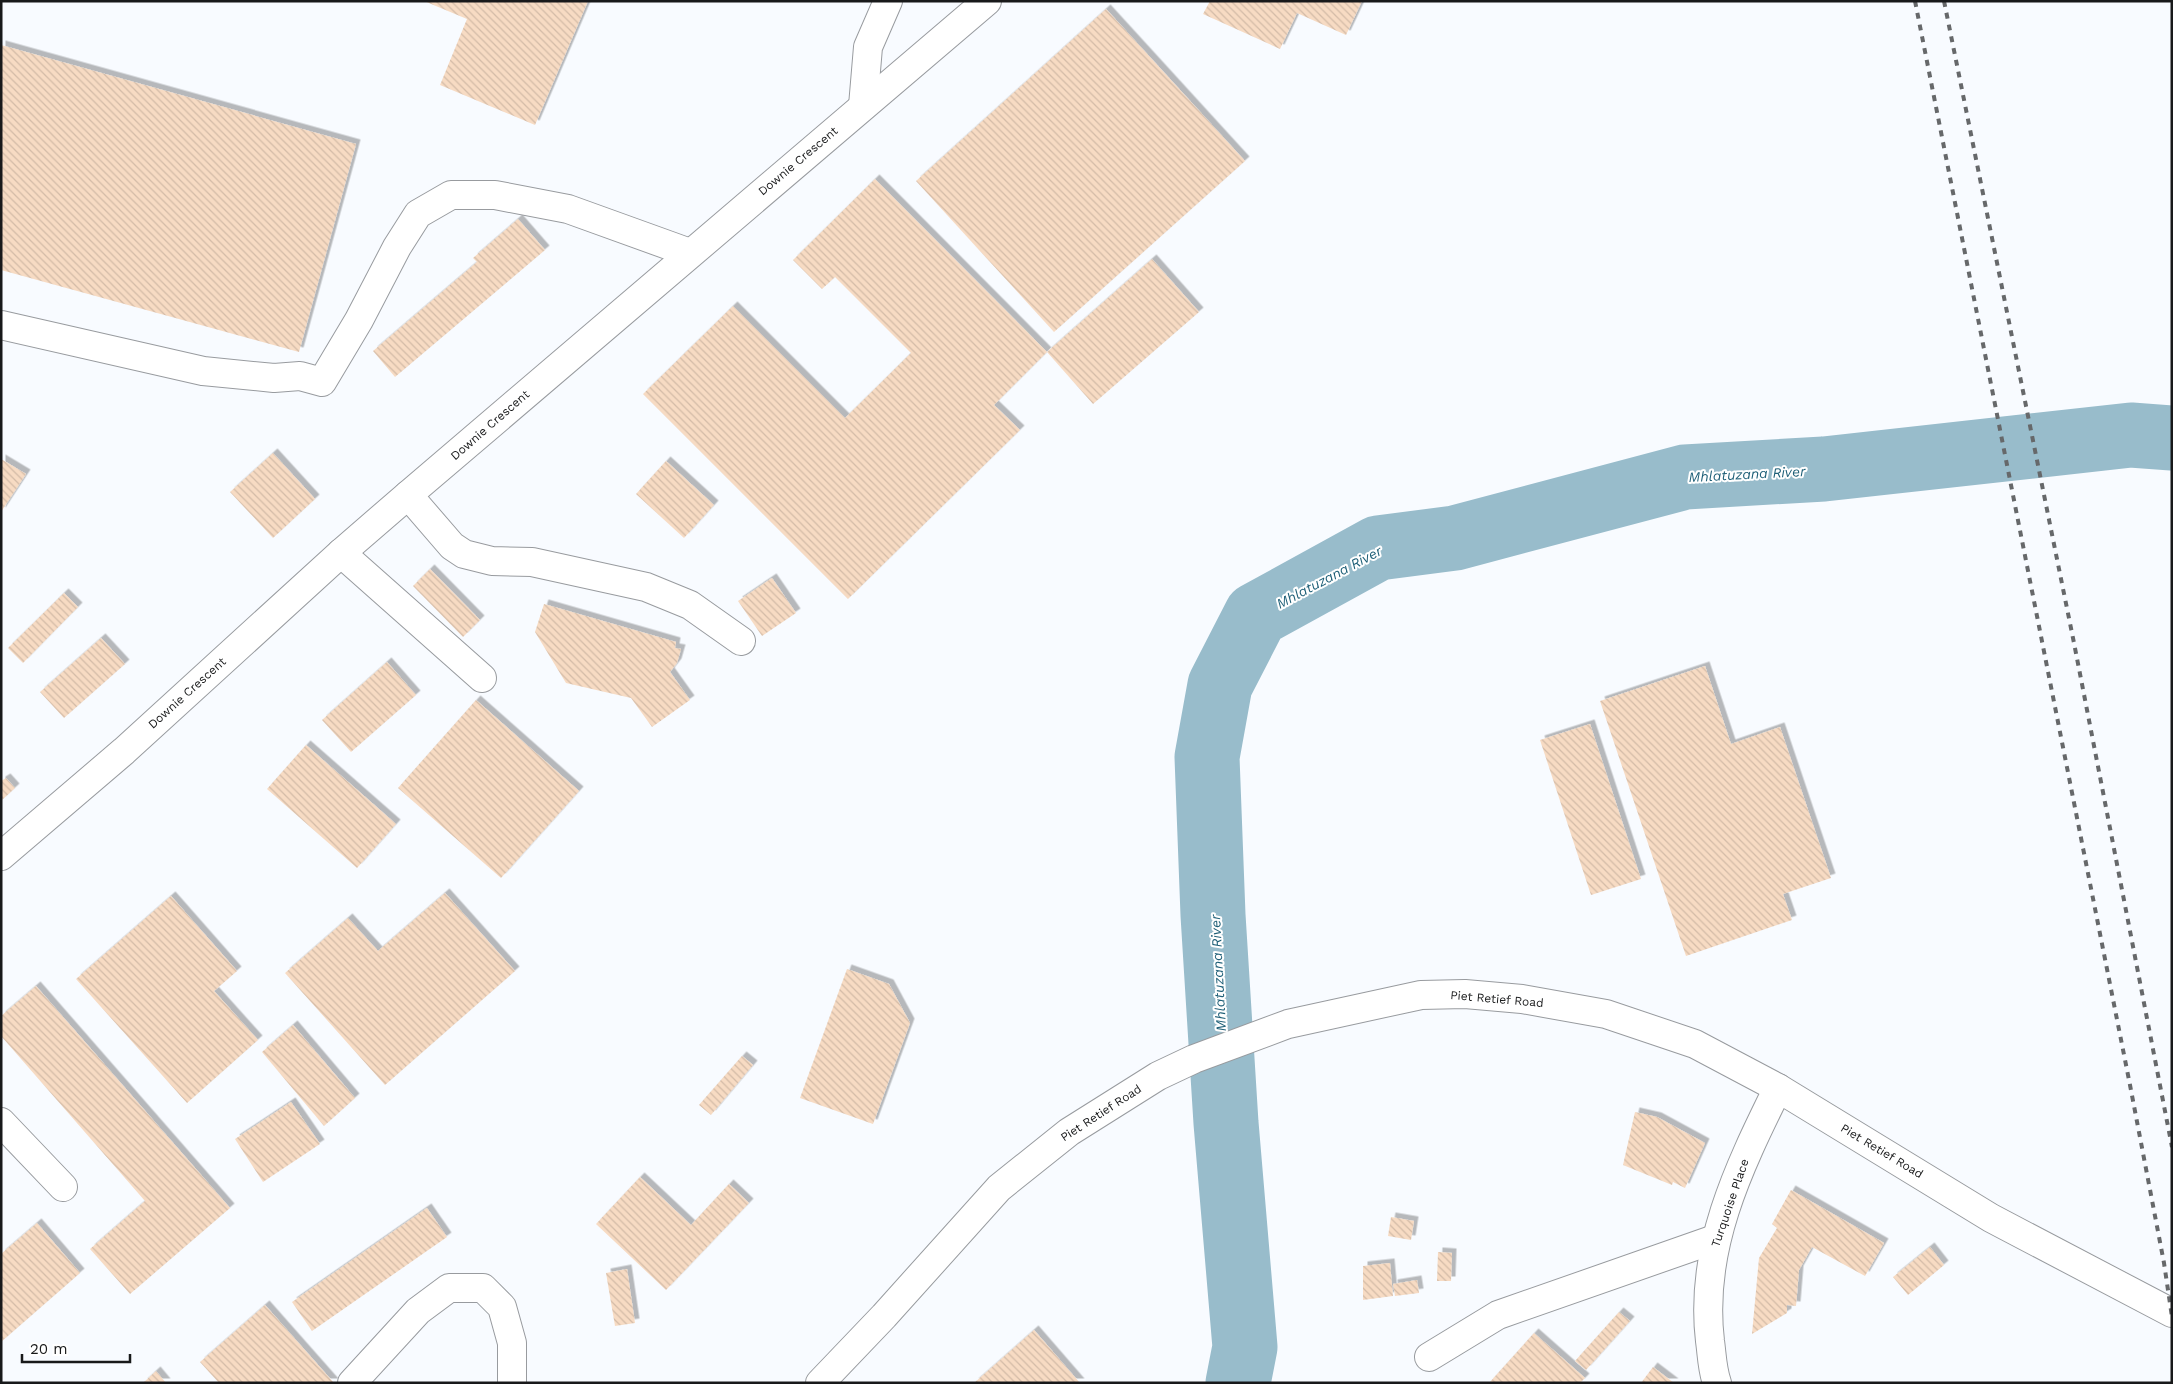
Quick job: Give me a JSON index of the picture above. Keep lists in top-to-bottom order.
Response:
{
  "streets": {
    "street": ["Downie Crescent", "Piet Retief Road", "Turquoise Place"]
  },
  "crossings": [
    ["Piet Retief Road", "Turquoise Place"]
  ],
  "water": ["Mhlatuzana River"],
  "scale_bar": "20 m"
}
